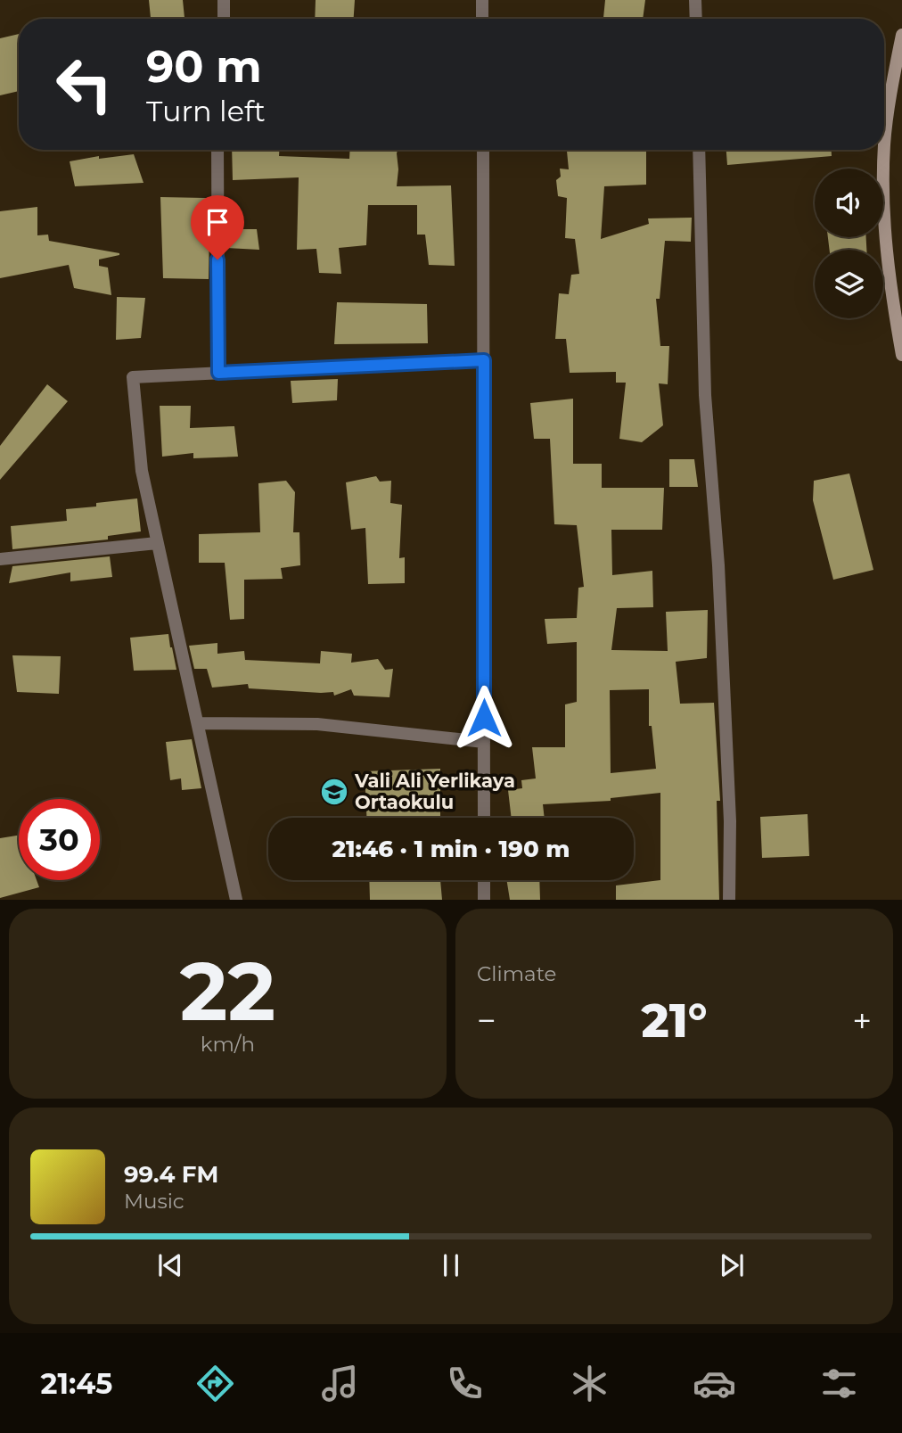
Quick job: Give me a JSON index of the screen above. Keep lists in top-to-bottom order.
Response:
{
  "places": {
    "school or university": ["Vali Ali Yerlikaya Ortaokulu"]
  },
  "page": {
    "turn": ["90 m", "Turn left"],
    "limit": "30",
    "trip": "21:46 · 1 min · 190 m",
    "tile": [
      ["22", "km/h"],
      "Climate"
    ],
    "heat": ["−", "21°", "+"],
    "song": ["99.4 FM", "Music"],
    "tabs": "21:45"
  }
}
